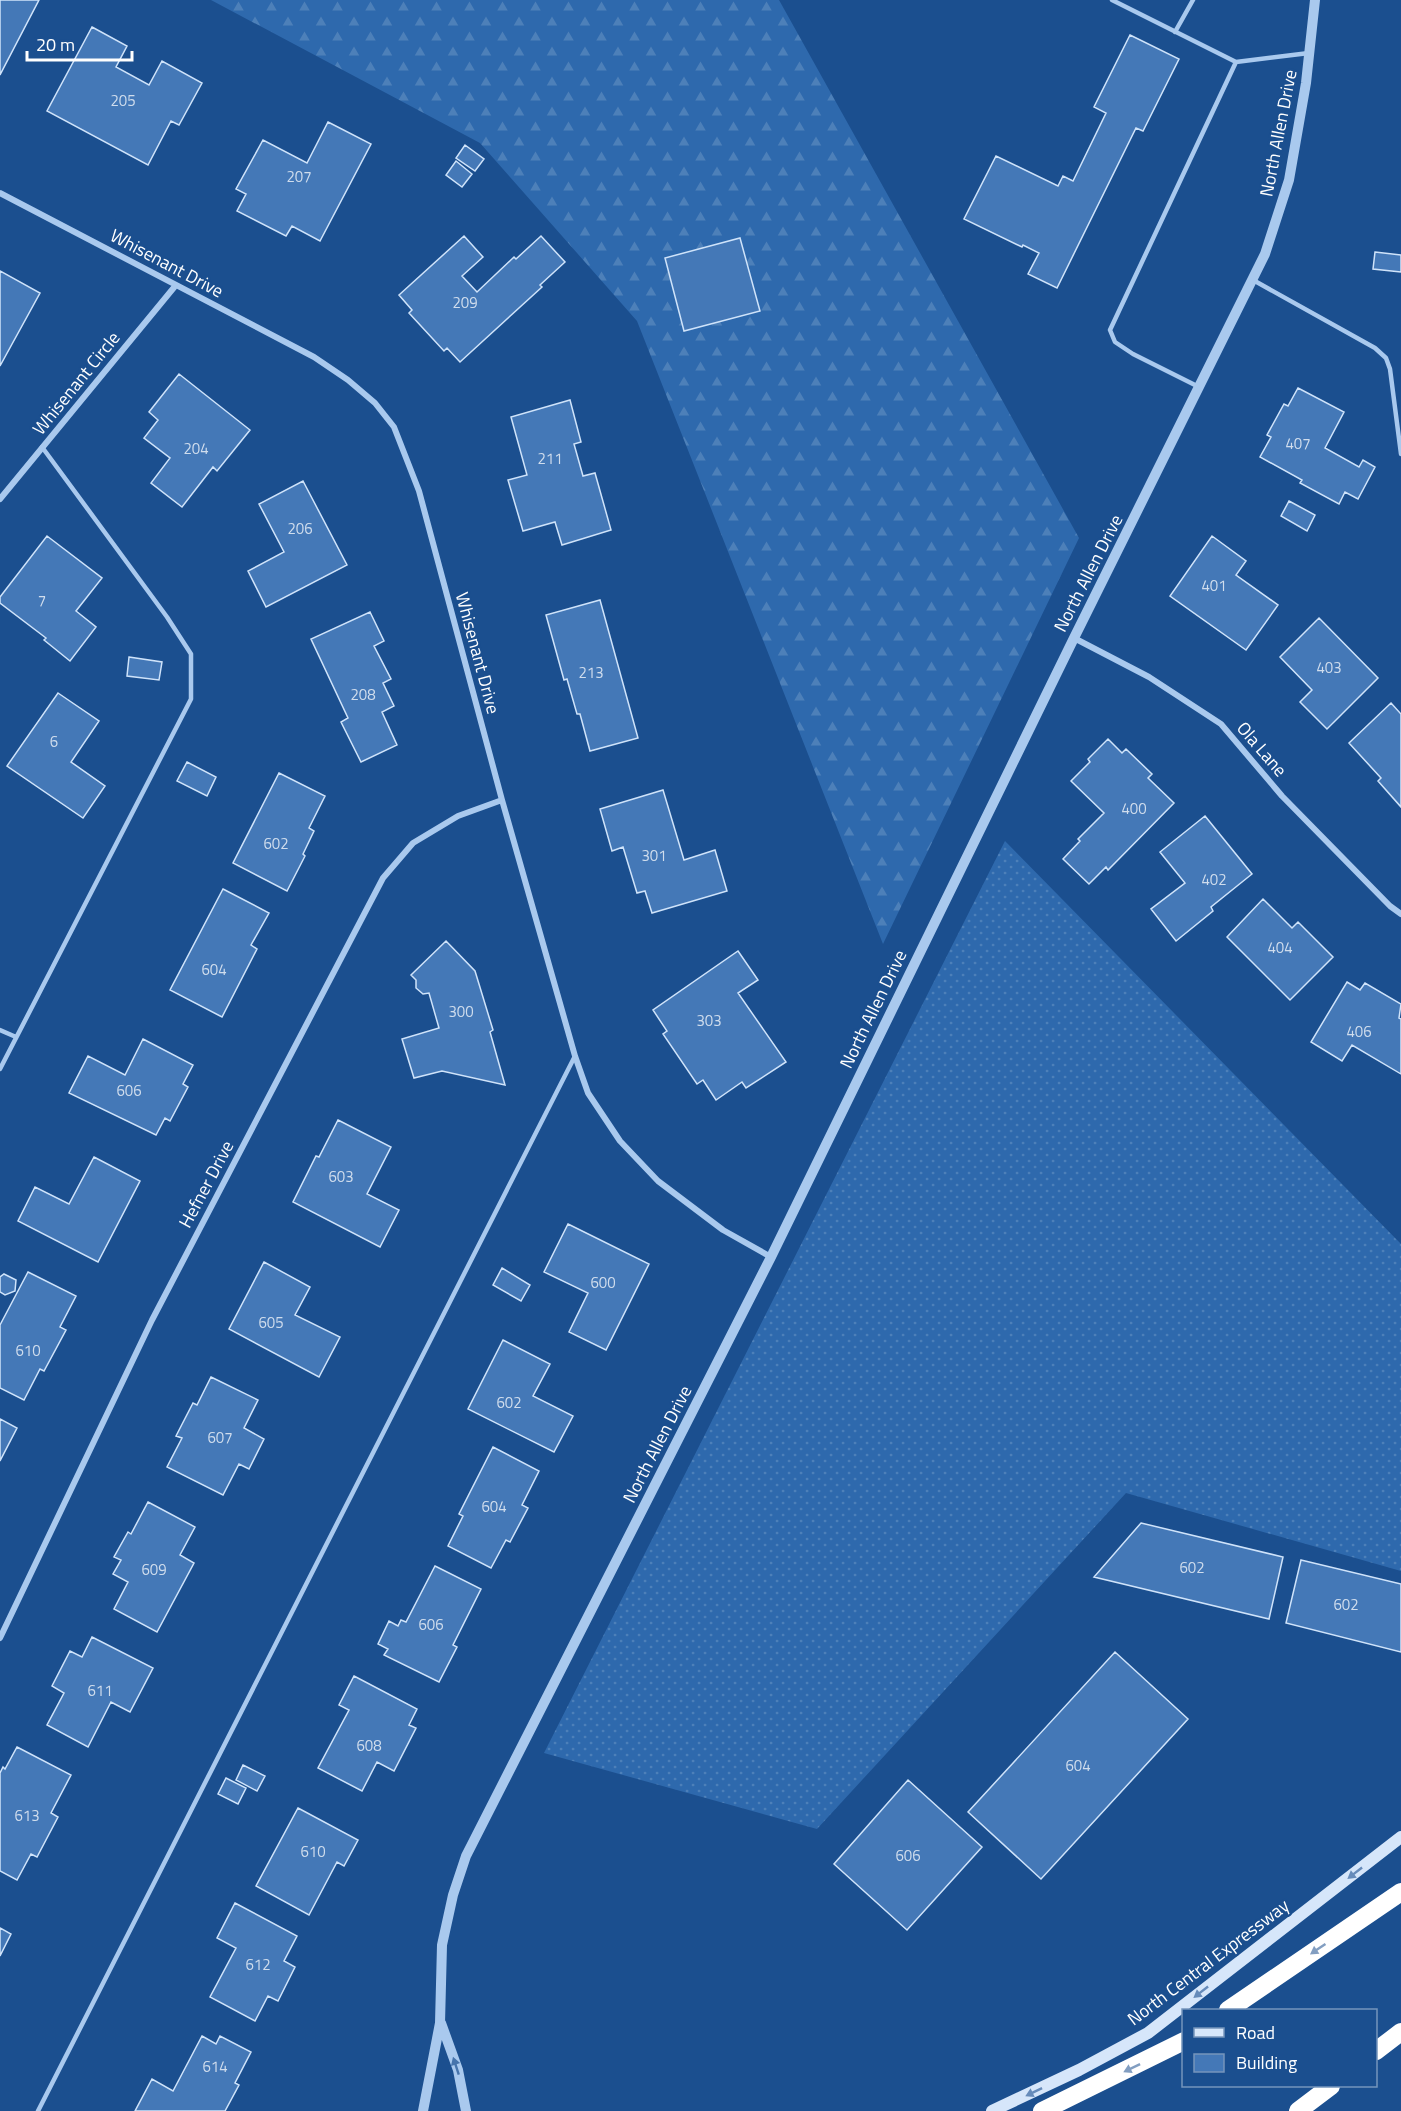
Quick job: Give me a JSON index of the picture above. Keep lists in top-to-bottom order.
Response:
{
  "streets": {
    "main road": ["North Central Expressway"],
    "street": [
      "North Allen Drive",
      "Whisenant Drive",
      "Whisenant Circle",
      "Ola Lane",
      "Hefner Drive"
    ]
  },
  "crossings": [
    ["North Allen Drive", "Whisenant Drive"],
    ["North Allen Drive", "Ola Lane"],
    ["Whisenant Drive", "Whisenant Circle"],
    ["Whisenant Drive", "Hefner Drive"]
  ],
  "one_way": ["North Central Expressway"],
  "house_numbers": [
    "205",
    "207",
    "209",
    "407",
    "204",
    "211",
    "206",
    "401",
    "7",
    "403",
    "213",
    "208",
    "6",
    "400",
    "602",
    "301",
    "402",
    "404",
    "604",
    "300",
    "303",
    "406",
    "606",
    "603",
    "600",
    "605",
    "610",
    "602",
    "607",
    "604",
    "602",
    "609",
    "602",
    "606",
    "611",
    "608",
    "604",
    "613",
    "610",
    "606",
    "612",
    "614"
  ],
  "legend": ["Road", "Building"],
  "scale_bar": "20 m"
}
